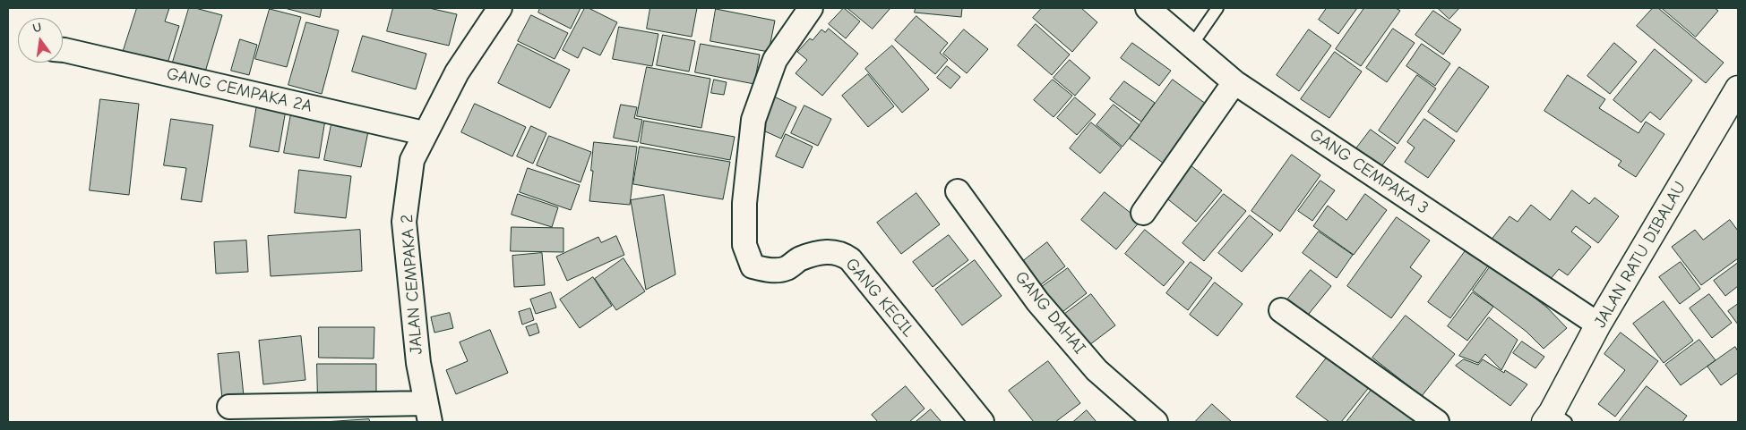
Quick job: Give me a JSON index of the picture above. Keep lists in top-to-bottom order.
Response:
{
  "streets": {
    "main road": ["JALAN RATU DIBALAU"],
    "street": [
      "GANG CEMPAKA 2A",
      "GANG CEMPAKA 3",
      "JALAN CEMPAKA 2",
      "GANG KECIL",
      "GANG DAHAI"
    ]
  },
  "crossings": [
    ["GANG CEMPAKA 2A", "JALAN CEMPAKA 2"],
    ["GANG CEMPAKA 3", "JALAN RATU DIBALAU"]
  ],
  "north": "top"
}
